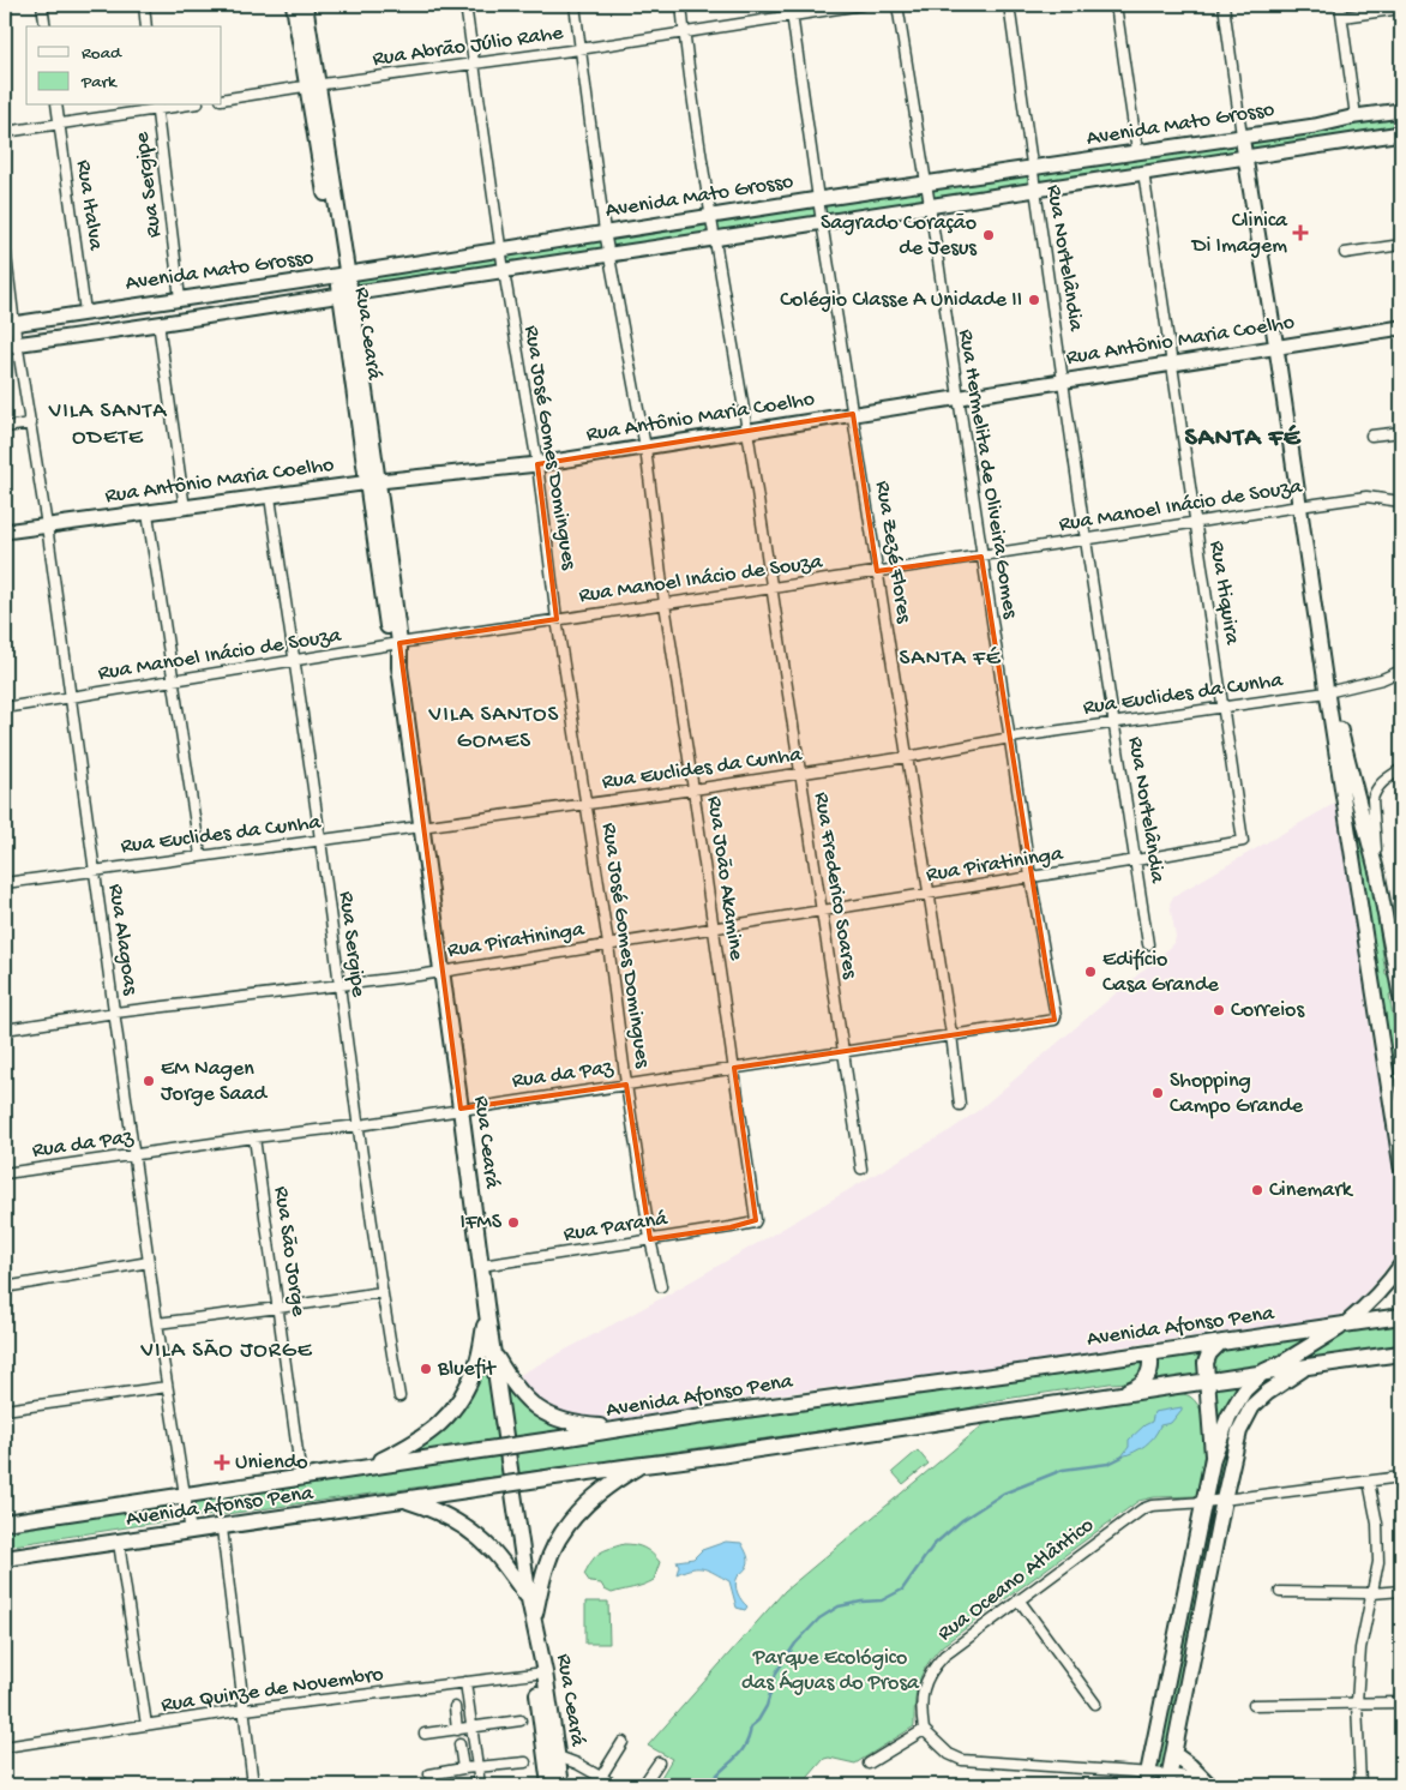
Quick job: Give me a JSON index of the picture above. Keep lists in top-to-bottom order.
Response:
{
  "streets": {
    "main road": [
      "Avenida Mato Grosso",
      "Rua Ceará",
      "Rua Antônio Maria Coelho",
      "Avenida Afonso Pena"
    ],
    "street": [
      "Rua Abrão Júlio Rahe",
      "Rua Sergipe",
      "Rua Italva",
      "Rua Nortelândia",
      "Rua José Gomes Domingues",
      "Rua Hermelita de Oliveira Gomes",
      "Rua Manoel Inácio de Souza",
      "Rua Zezé Flores",
      "Rua Itiquira",
      "Rua Euclides da Cunha",
      "Rua Piratininga",
      "Rua João Akamine",
      "Rua Frederico Soares",
      "Rua Alagoas",
      "Rua da Paz",
      "Rua Paraná",
      "Rua São Jorge",
      "Rua Oceano Atlântico",
      "Rua Quinze de Novembro"
    ]
  },
  "crossings": [
    ["Rua Abrão Júlio Rahe", "Rua Ceará"],
    ["Rua Abrão Júlio Rahe", "Rua José Gomes Domingues"],
    ["Rua Abrão Júlio Rahe", "Rua Zezé Flores"],
    ["Rua Abrão Júlio Rahe", "Rua João Akamine"],
    ["Rua Abrão Júlio Rahe", "Rua Frederico Soares"],
    ["Avenida Mato Grosso", "Rua Sergipe"],
    ["Avenida Mato Grosso", "Rua Italva"],
    ["Avenida Mato Grosso", "Rua Nortelândia"],
    ["Avenida Mato Grosso", "Rua Ceará"],
    ["Avenida Mato Grosso", "Rua José Gomes Domingues"],
    ["Avenida Mato Grosso", "Rua Hermelita de Oliveira Gomes"],
    ["Avenida Mato Grosso", "Rua Zezé Flores"],
    ["Avenida Mato Grosso", "Rua Itiquira"],
    ["Avenida Mato Grosso", "Rua João Akamine"],
    ["Avenida Mato Grosso", "Rua Frederico Soares"],
    ["Avenida Mato Grosso", "Rua Alagoas"],
    ["Rua Sergipe", "Rua Antônio Maria Coelho"],
    ["Rua Sergipe", "Rua Manoel Inácio de Souza"],
    ["Rua Sergipe", "Rua Euclides da Cunha"],
    ["Rua Sergipe", "Rua Piratininga"],
    ["Rua Sergipe", "Rua da Paz"],
    ["Rua Nortelândia", "Rua Antônio Maria Coelho"],
    ["Rua Nortelândia", "Rua Manoel Inácio de Souza"],
    ["Rua Nortelândia", "Rua Euclides da Cunha"],
    ["Rua Nortelândia", "Rua Piratininga"],
    ["Rua Ceará", "Rua Antônio Maria Coelho"],
    ["Rua Ceará", "Rua Manoel Inácio de Souza"],
    ["Rua Ceará", "Rua Euclides da Cunha"],
    ["Rua Ceará", "Rua Piratininga"],
    ["Rua Ceará", "Rua da Paz"],
    ["Rua Ceará", "Rua Paraná"],
    ["Rua Ceará", "Rua Quinze de Novembro"],
    ["Rua Antônio Maria Coelho", "Rua José Gomes Domingues"],
    ["Rua Antônio Maria Coelho", "Rua Hermelita de Oliveira Gomes"],
    ["Rua Antônio Maria Coelho", "Rua Zezé Flores"],
    ["Rua Antônio Maria Coelho", "Rua Itiquira"],
    ["Rua Antônio Maria Coelho", "Rua João Akamine"],
    ["Rua Antônio Maria Coelho", "Rua Frederico Soares"],
    ["Rua Antônio Maria Coelho", "Rua Alagoas"],
    ["Rua José Gomes Domingues", "Rua Manoel Inácio de Souza"],
    ["Rua José Gomes Domingues", "Rua Euclides da Cunha"],
    ["Rua José Gomes Domingues", "Rua Piratininga"],
    ["Rua José Gomes Domingues", "Rua da Paz"],
    ["Rua José Gomes Domingues", "Rua Paraná"],
    ["Rua Hermelita de Oliveira Gomes", "Rua Manoel Inácio de Souza"],
    ["Rua Hermelita de Oliveira Gomes", "Rua Euclides da Cunha"],
    ["Rua Hermelita de Oliveira Gomes", "Rua Piratininga"],
    ["Rua Hermelita de Oliveira Gomes", "Rua da Paz"],
    ["Rua Manoel Inácio de Souza", "Rua Zezé Flores"],
    ["Rua Manoel Inácio de Souza", "Rua Itiquira"],
    ["Rua Manoel Inácio de Souza", "Rua João Akamine"],
    ["Rua Manoel Inácio de Souza", "Rua Frederico Soares"],
    ["Rua Manoel Inácio de Souza", "Rua Alagoas"],
    ["Rua Zezé Flores", "Rua Euclides da Cunha"],
    ["Rua Zezé Flores", "Rua Piratininga"],
    ["Rua Zezé Flores", "Rua da Paz"],
    ["Rua Itiquira", "Rua Euclides da Cunha"],
    ["Rua Itiquira", "Rua Piratininga"],
    ["Rua Euclides da Cunha", "Rua João Akamine"],
    ["Rua Euclides da Cunha", "Rua Frederico Soares"],
    ["Rua Euclides da Cunha", "Rua Alagoas"],
    ["Rua Piratininga", "Rua João Akamine"],
    ["Rua Piratininga", "Rua Frederico Soares"],
    ["Rua Piratininga", "Rua Alagoas"],
    ["Rua João Akamine", "Rua da Paz"],
    ["Rua João Akamine", "Rua Paraná"],
    ["Rua Frederico Soares", "Rua da Paz"],
    ["Rua Alagoas", "Rua da Paz"],
    ["Rua Alagoas", "Avenida Afonso Pena"],
    ["Rua da Paz", "Rua São Jorge"],
    ["Rua São Jorge", "Avenida Afonso Pena"]
  ],
  "districts": [
    "VILA SANTA ODETE",
    "SANTA FÉ",
    "SANTA FÉ",
    "VILA SANTOS GOMES",
    "VILA SÃO JORGE"
  ],
  "parks": ["Parque Ecológico das Águas do Prosa"],
  "places": {
    "health": ["Clinica Di Imagem", "Uniendo"],
    "other": [
      "Sagrado Coração de Jesus",
      "Colégio Classe A Unidade II",
      "Edifício Casa Grande",
      "Correios",
      "EM Nagen Jorge Saad",
      "Shopping Campo Grande",
      "Cinemark",
      "IFMS",
      "Bluefit"
    ]
  },
  "legend": ["Road", "Park"]
}
